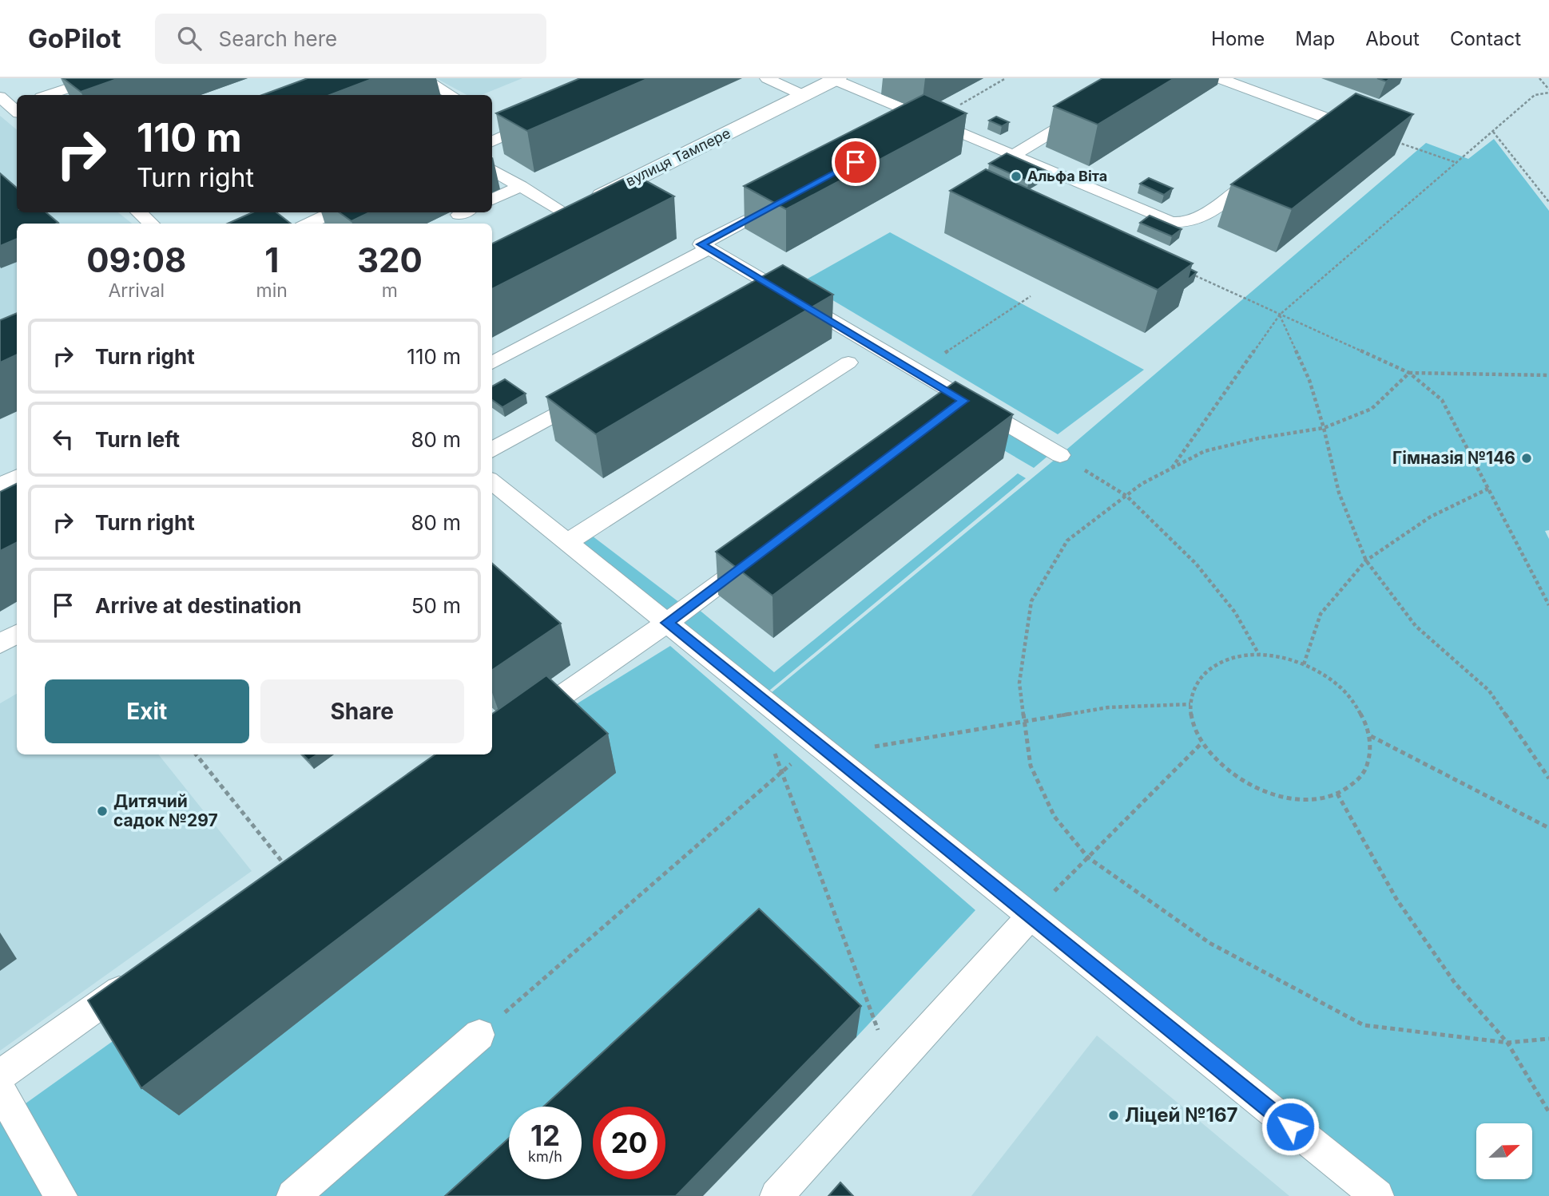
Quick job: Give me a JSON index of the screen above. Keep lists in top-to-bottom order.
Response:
{
  "streets": {
    "street": ["вулиця Тампере"]
  },
  "places": [
    "Альфа Віта",
    "Гімназія №146",
    "Дитячий садок №297",
    "Ліцей №167"
  ],
  "north": "right",
  "page": {
    "header": "GoPilot",
    "search": "Search here",
    "nav": [
      "Home",
      "Map",
      "About",
      "Contact"
    ],
    "turn": ["110 m", "Turn right"],
    "eta": [
      "09:08",
      "Arrival",
      "1",
      "min",
      "320",
      "m"
    ],
    "list": [
      {
        "name": "Turn right",
        "value": "110 m"
      },
      {
        "name": "Turn left",
        "value": "80 m"
      },
      {
        "name": "Turn right",
        "value": "80 m"
      },
      {
        "name": "Arrive at destination",
        "value": "50 m"
      }
    ],
    "buttons": ["Exit", "Share"],
    "speed": "12 km/h",
    "limit": "20"
  }
}
